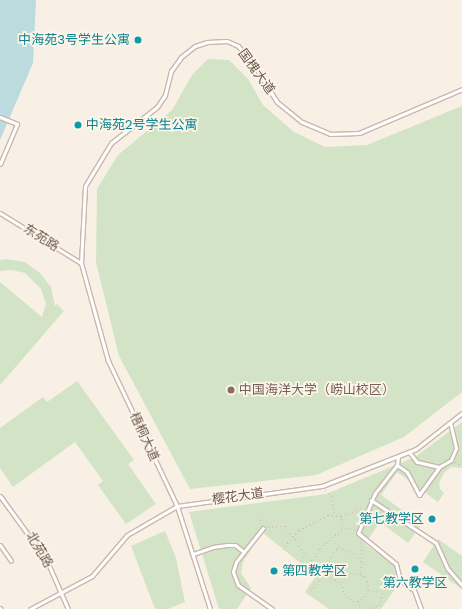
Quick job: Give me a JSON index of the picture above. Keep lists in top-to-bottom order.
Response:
{
  "streets": {
    "lane": [
      "国槐大道",
      "东苑路",
      "梧桐大道",
      "樱花大道",
      "北苑路"
    ]
  },
  "crossings": [
    ["国槐大道", "东苑路"],
    ["国槐大道", "梧桐大道"],
    ["东苑路", "梧桐大道"],
    ["梧桐大道", "樱花大道"],
    ["樱花大道", "北苑路"]
  ],
  "places": [
    "中海苑3号学生公寓",
    "中海苑2号学生公寓",
    "中国海洋大学（崂山校区）",
    "第七教学区",
    "第六教学区",
    "第四教学区"
  ]
}
